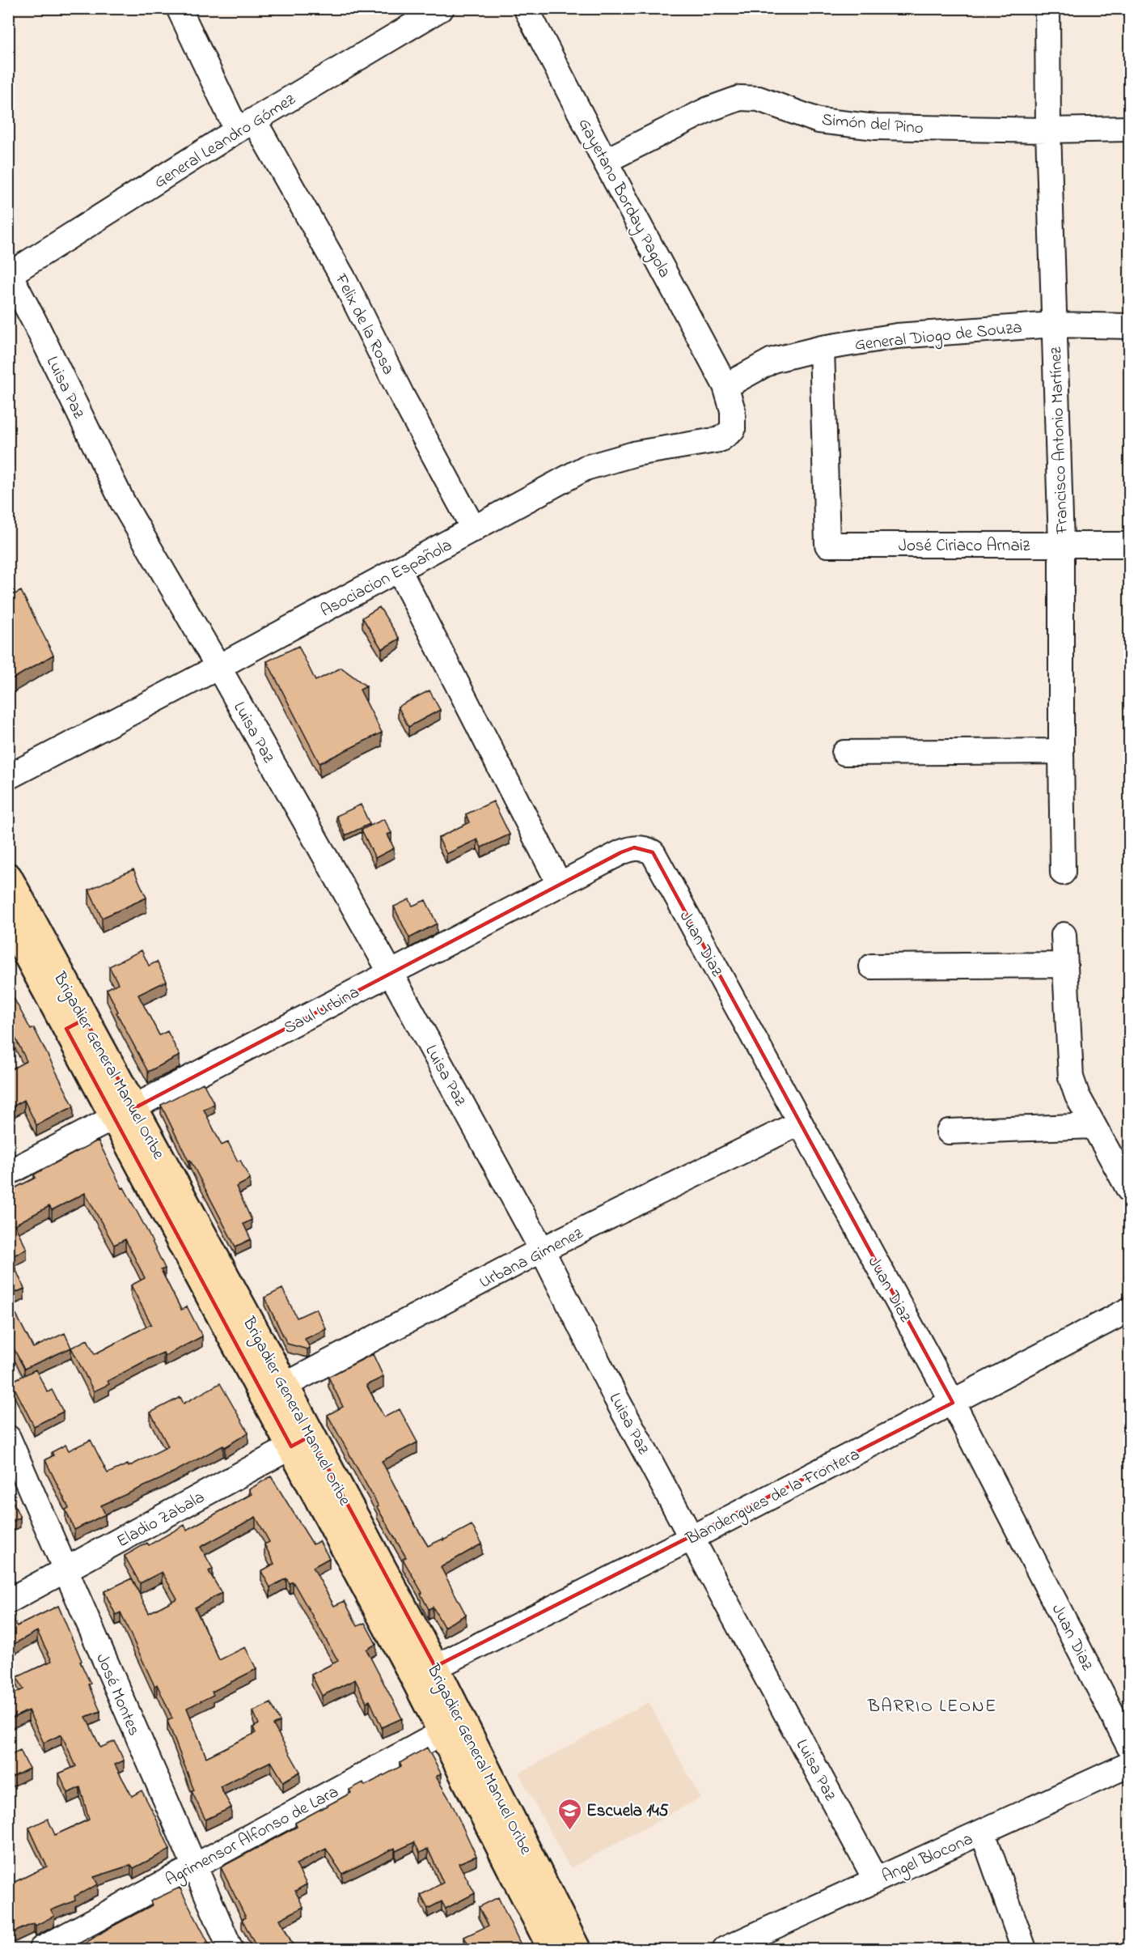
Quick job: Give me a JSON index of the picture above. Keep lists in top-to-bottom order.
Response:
{
  "streets": {
    "main road": ["Brigadier General Manuel Oribe"],
    "street": [
      "Simón del Pino",
      "General Leandro Gómez",
      "Gayetano Borday Pagola",
      "Felix de la Rosa",
      "General Diogo de Souza",
      "Luisa Paz",
      "Francisco Antonio Martínez",
      "José Ciriaco Arnaiz",
      "Asociacion Española",
      "Juan Diaz",
      "Saul Urbina",
      "Urbana Gimenez",
      "Blandengues de la Frontera",
      "Eladio Zabala",
      "José Montes",
      "Agrimensor Alfonso de Lara",
      "Angel Blocona"
    ]
  },
  "crossings": [
    ["Simón del Pino", "Gayetano Borday Pagola"],
    ["Simón del Pino", "Francisco Antonio Martínez"],
    ["General Leandro Gómez", "Felix de la Rosa"],
    ["General Leandro Gómez", "Luisa Paz"],
    ["Gayetano Borday Pagola", "General Diogo de Souza"],
    ["Gayetano Borday Pagola", "Asociacion Española"],
    ["Felix de la Rosa", "Asociacion Española"],
    ["General Diogo de Souza", "Francisco Antonio Martínez"],
    ["General Diogo de Souza", "José Ciriaco Arnaiz"],
    ["General Diogo de Souza", "Asociacion Española"],
    ["Luisa Paz", "Asociacion Española"],
    ["Luisa Paz", "Saul Urbina"],
    ["Luisa Paz", "Urbana Gimenez"],
    ["Luisa Paz", "Blandengues de la Frontera"],
    ["Luisa Paz", "Angel Blocona"],
    ["Francisco Antonio Martínez", "José Ciriaco Arnaiz"],
    ["Juan Diaz", "Saul Urbina"],
    ["Juan Diaz", "Urbana Gimenez"],
    ["Juan Diaz", "Blandengues de la Frontera"],
    ["Saul Urbina", "Brigadier General Manuel Oribe"],
    ["Brigadier General Manuel Oribe", "Urbana Gimenez"],
    ["Brigadier General Manuel Oribe", "Blandengues de la Frontera"],
    ["Brigadier General Manuel Oribe", "Eladio Zabala"],
    ["Brigadier General Manuel Oribe", "Agrimensor Alfonso de Lara"],
    ["Eladio Zabala", "José Montes"],
    ["José Montes", "Agrimensor Alfonso de Lara"]
  ],
  "districts": ["BARRIO LEONE"],
  "places": {
    "school or university": ["Escuela 145"]
  }
}
